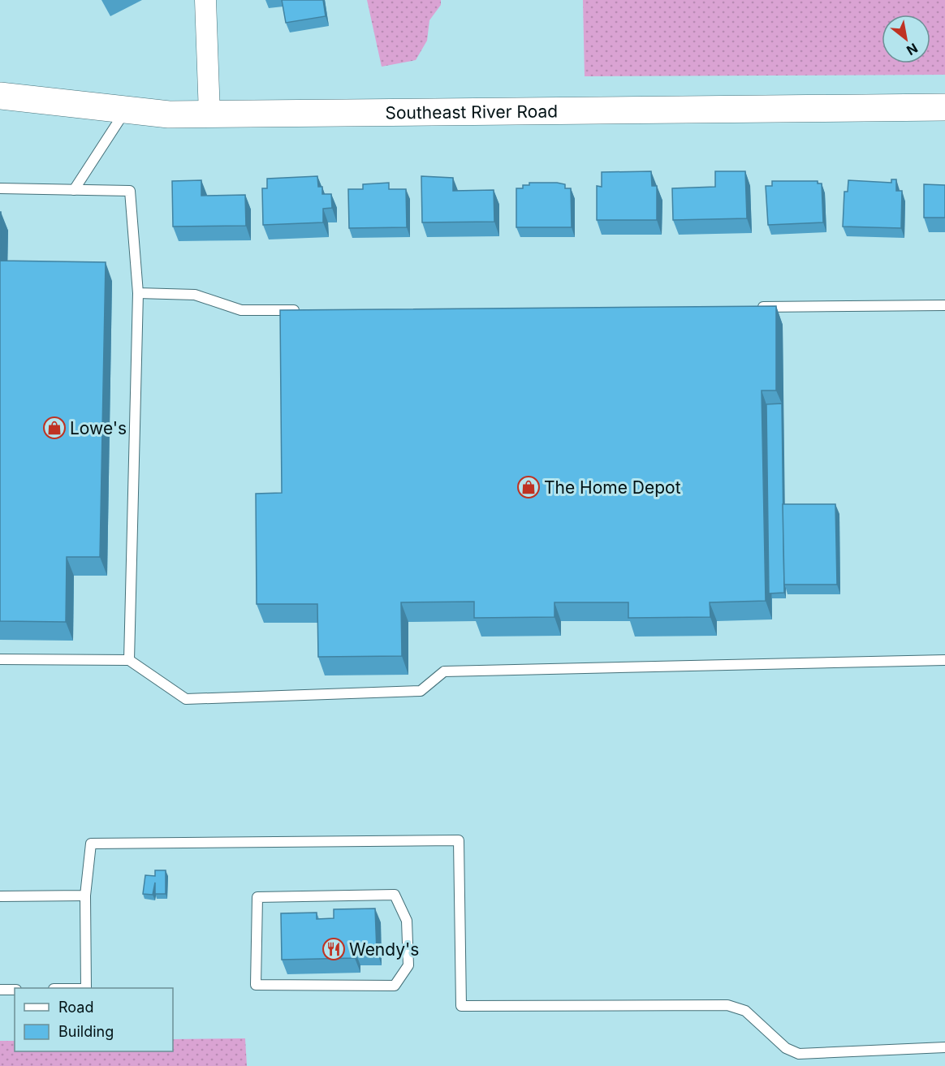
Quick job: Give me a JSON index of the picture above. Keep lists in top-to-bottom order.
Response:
{
  "streets": {
    "main road": ["Southeast River Road"]
  },
  "places": {
    "shop": ["Lowe's", "The Home Depot"],
    "restaurant": ["Wendy's"]
  },
  "legend": ["Road", "Building"],
  "north": "bottom right"
}
